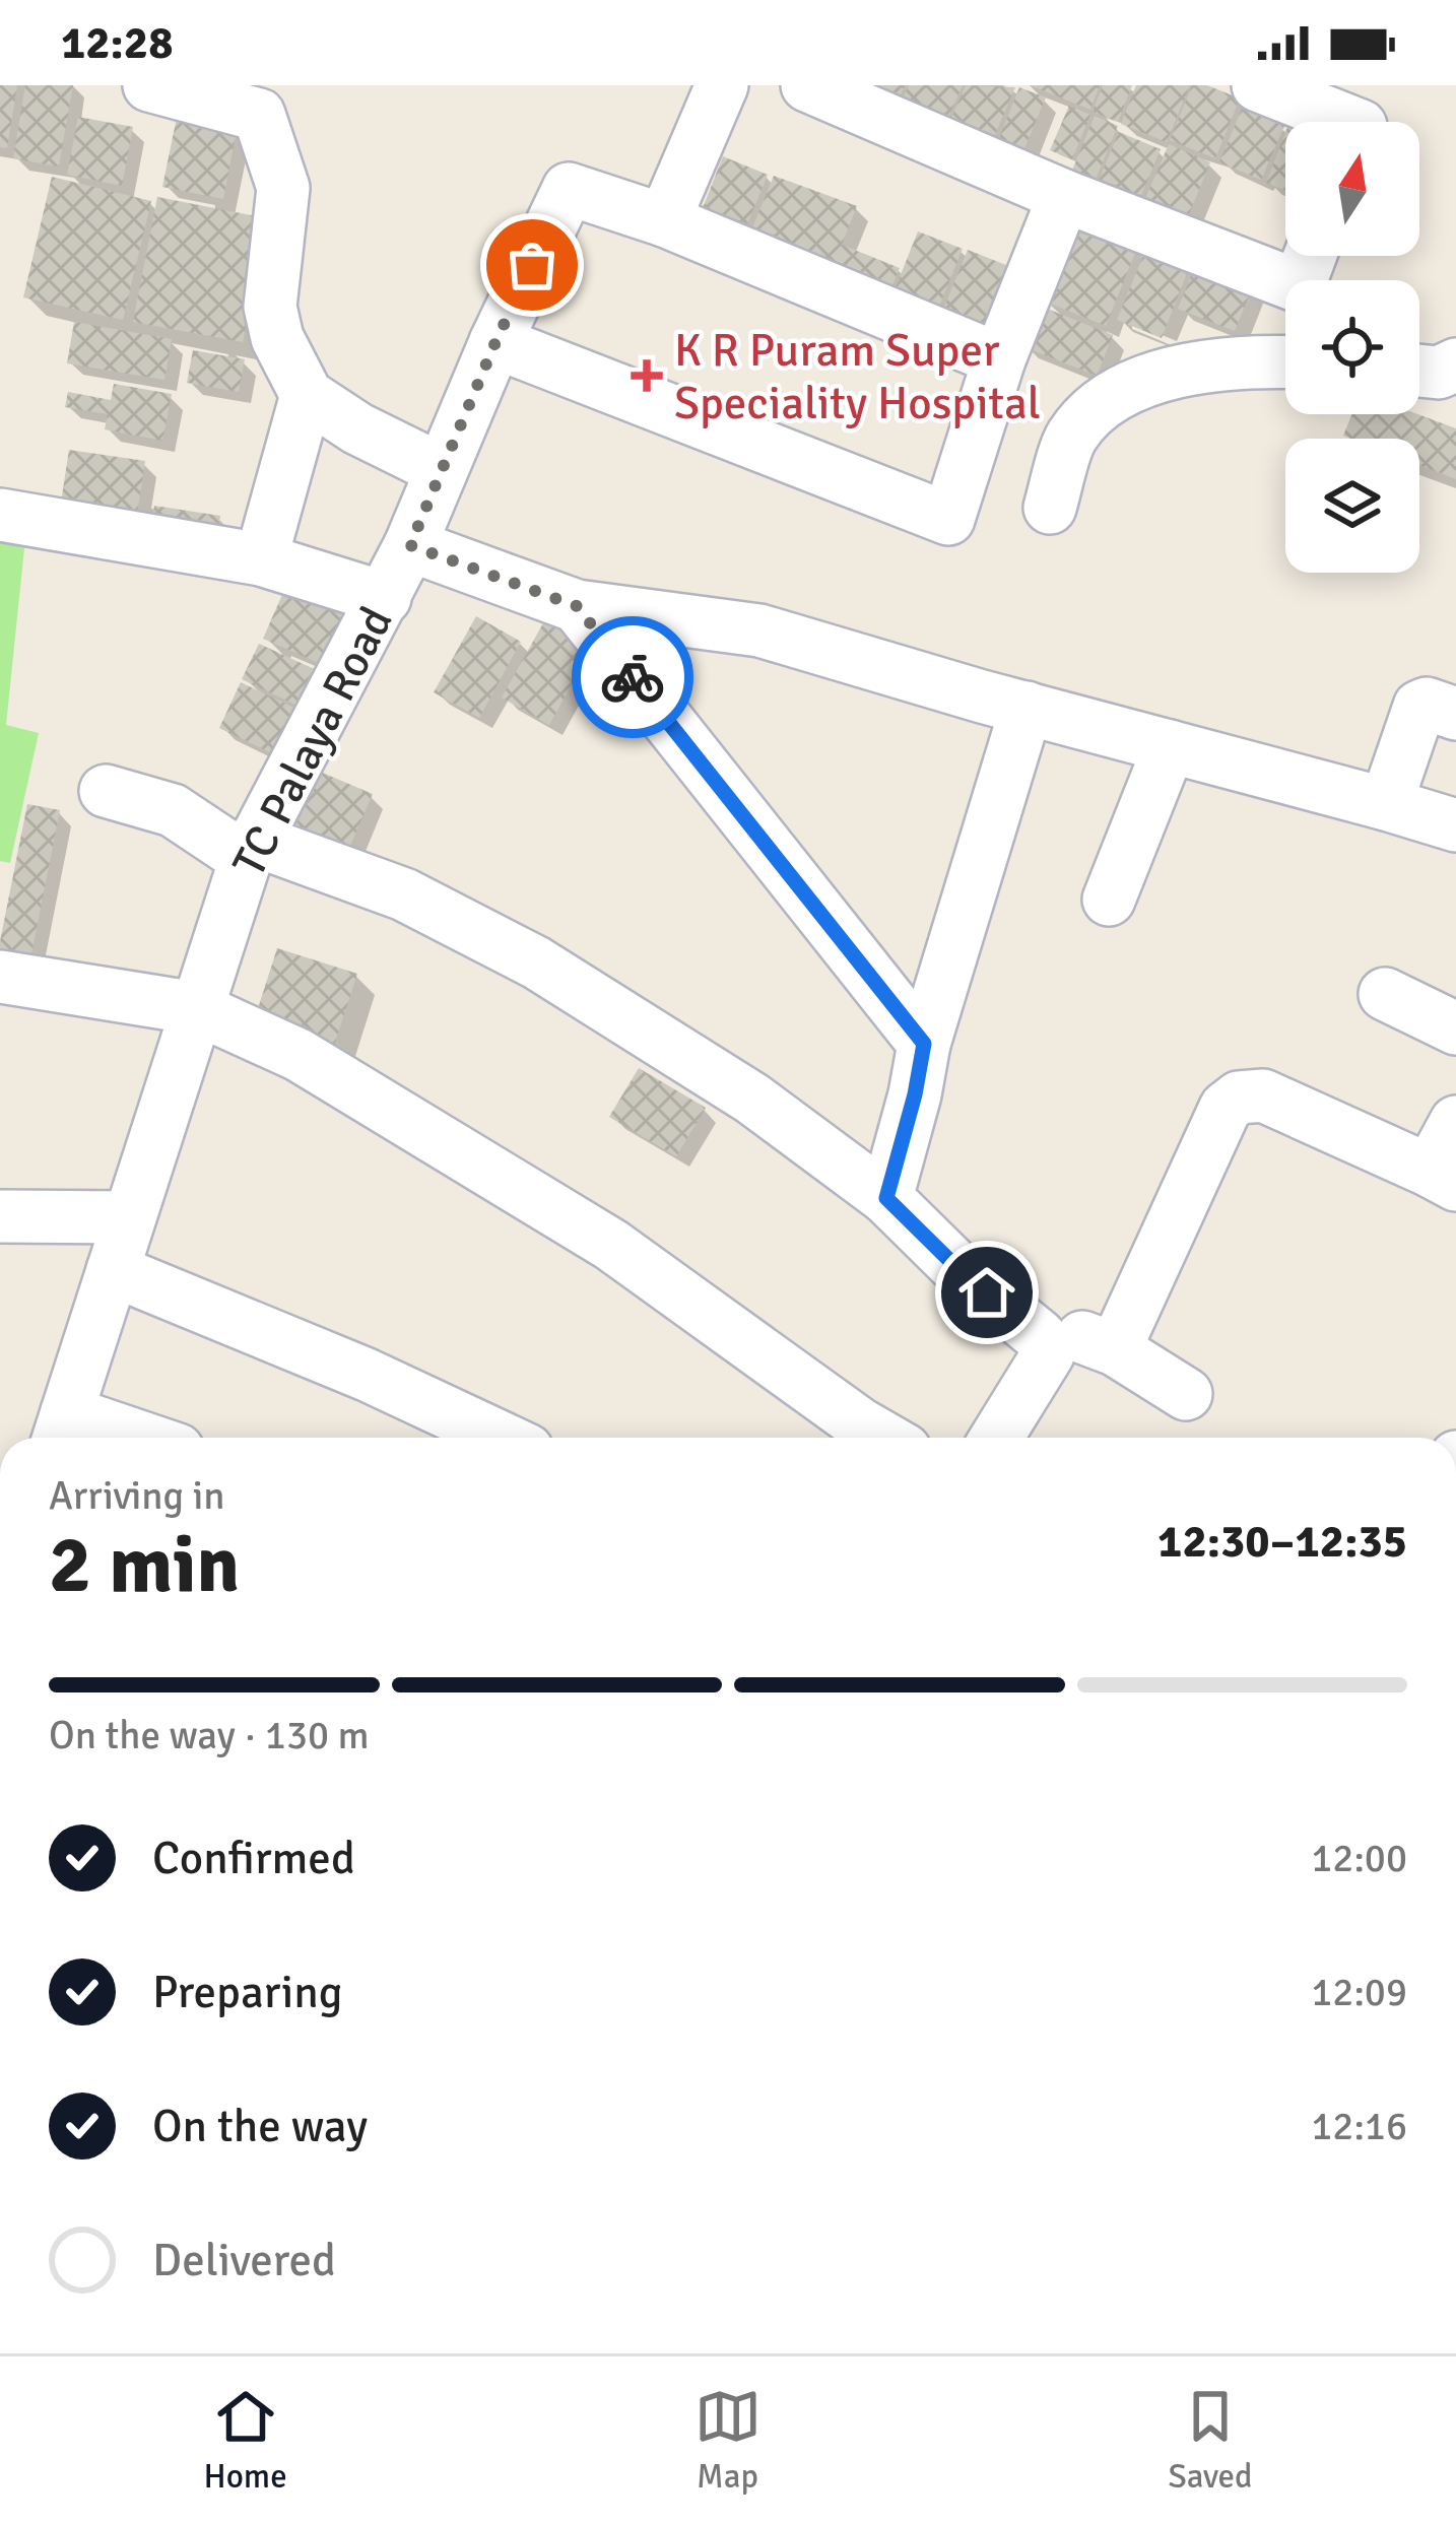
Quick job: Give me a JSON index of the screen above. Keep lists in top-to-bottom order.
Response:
{
  "streets": {
    "street": ["TC Palaya Road"]
  },
  "places": {
    "health": ["K R Puram Super Speciality Hospital"]
  },
  "north": "top",
  "page": {
    "status": "12:28",
    "heading": ["2 min", "Arriving in", "12:30–12:35"],
    "bar": "On the way · 130 m",
    "list": [
      ["Confirmed", "12:00"],
      ["Preparing", "12:09"],
      ["On the way", "12:16"],
      "Delivered"
    ],
    "tabs": ["Home", "Map", "Saved"]
  }
}
